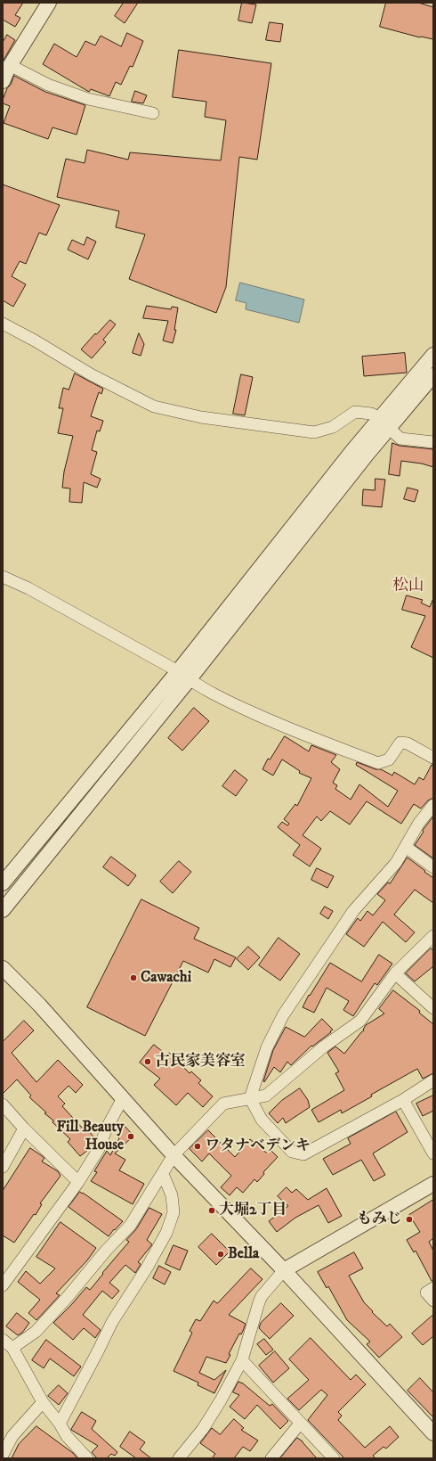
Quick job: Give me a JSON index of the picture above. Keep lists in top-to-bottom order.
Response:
{
  "districts": ["松山"],
  "places": [
    "Cawachi",
    "古民家美容室",
    "Fill Beauty House",
    "ワタナベデンキ",
    "大堀2丁目",
    "もみじ",
    "Bella"
  ]
}
